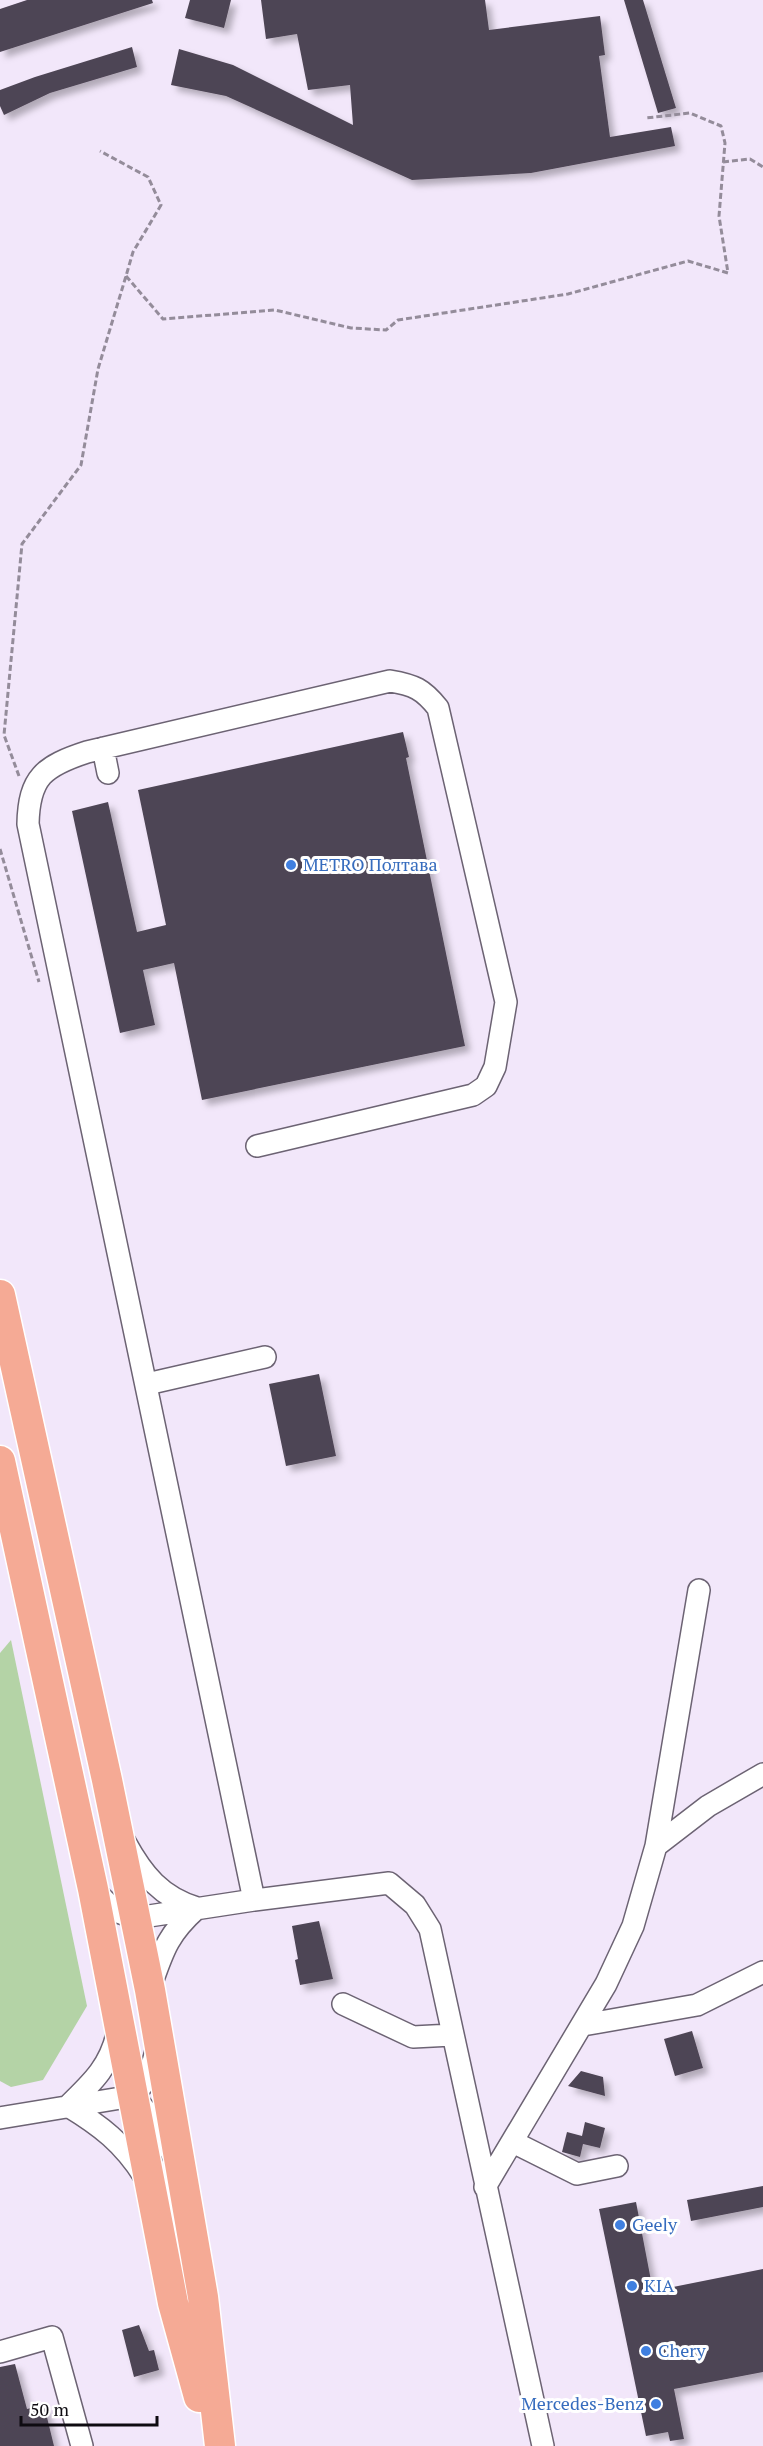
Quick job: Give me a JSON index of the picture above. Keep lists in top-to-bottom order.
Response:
{
  "places": [
    "METRO Полтава",
    "Geely",
    "KIA",
    "Chery",
    "Mercedes-Benz"
  ],
  "scale_bar": "50 m"
}
